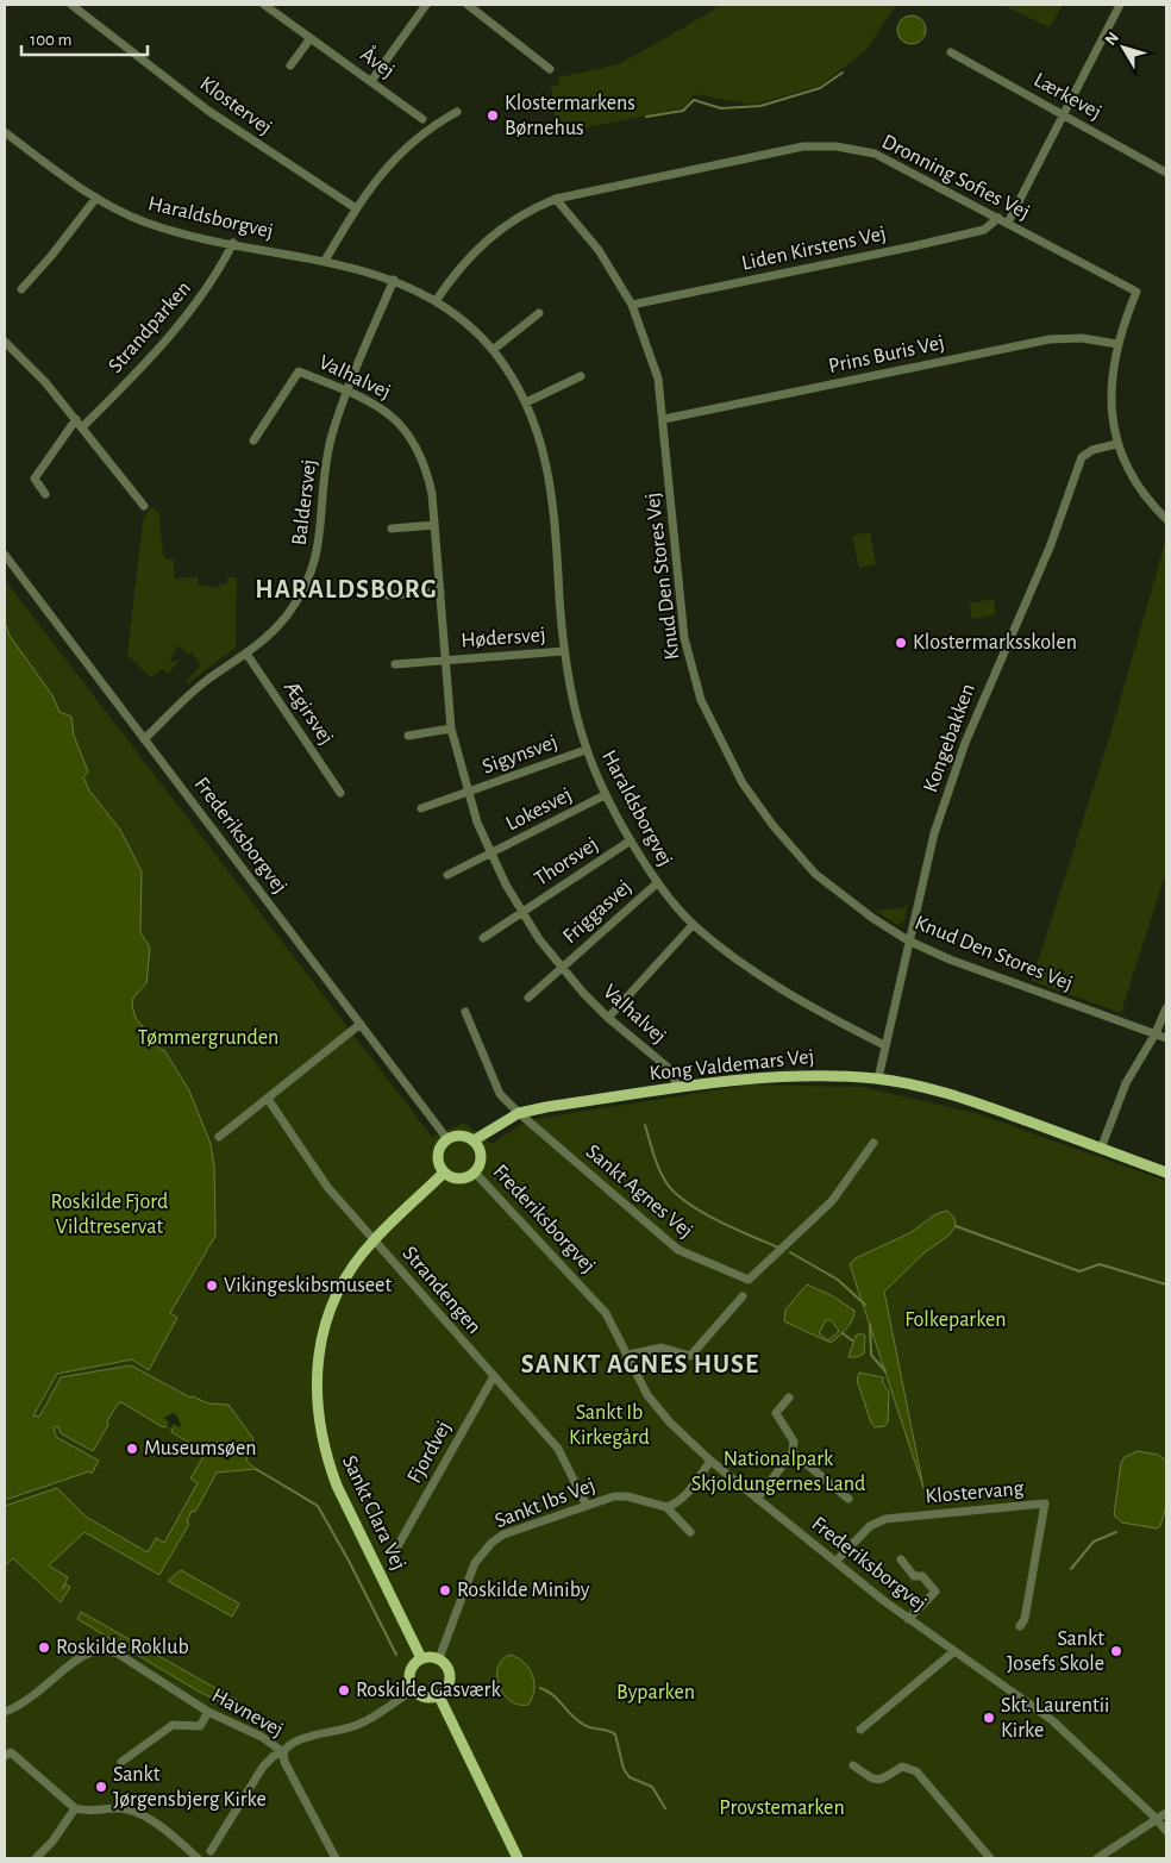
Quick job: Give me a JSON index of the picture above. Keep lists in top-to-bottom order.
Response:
{
  "streets": {
    "main road": ["Kong Valdemars Vej", "Sankt Clara Vej"],
    "street": [
      "Åvej",
      "Lærkevej",
      "Klostervej",
      "Dronning Sofies Vej",
      "Haraldsborgvej",
      "Liden Kirstens Vej",
      "Strandparken",
      "Prins Buris Vej",
      "Valhalvej",
      "Baldersvej",
      "Knud Den Stores Vej",
      "Hødersvej",
      "Ægirsvej",
      "Kongebakken",
      "Sigynsvej",
      "Lokesvej",
      "Frederiksborgvej",
      "Thorsvej",
      "Friggasvej",
      "Sankt Agnes Vej",
      "Strandengen",
      "Fjordvej",
      "Klostervang",
      "Sankt Ibs Vej",
      "Havnevej"
    ]
  },
  "crossings": [
    ["Dronning Sofies Vej", "Haraldsborgvej"],
    ["Dronning Sofies Vej", "Liden Kirstens Vej"],
    ["Dronning Sofies Vej", "Prins Buris Vej"],
    ["Dronning Sofies Vej", "Knud Den Stores Vej"],
    ["Dronning Sofies Vej", "Kongebakken"],
    ["Haraldsborgvej", "Strandparken"],
    ["Haraldsborgvej", "Baldersvej"],
    ["Haraldsborgvej", "Hødersvej"],
    ["Haraldsborgvej", "Kongebakken"],
    ["Haraldsborgvej", "Sigynsvej"],
    ["Haraldsborgvej", "Lokesvej"],
    ["Haraldsborgvej", "Thorsvej"],
    ["Haraldsborgvej", "Friggasvej"],
    ["Liden Kirstens Vej", "Knud Den Stores Vej"],
    ["Prins Buris Vej", "Knud Den Stores Vej"],
    ["Valhalvej", "Baldersvej"],
    ["Valhalvej", "Hødersvej"],
    ["Valhalvej", "Sigynsvej"],
    ["Valhalvej", "Lokesvej"],
    ["Valhalvej", "Thorsvej"],
    ["Valhalvej", "Friggasvej"],
    ["Valhalvej", "Kong Valdemars Vej"],
    ["Baldersvej", "Ægirsvej"],
    ["Baldersvej", "Frederiksborgvej"],
    ["Knud Den Stores Vej", "Kongebakken"],
    ["Kongebakken", "Kong Valdemars Vej"],
    ["Frederiksborgvej", "Kong Valdemars Vej"],
    ["Frederiksborgvej", "Klostervang"],
    ["Frederiksborgvej", "Sankt Clara Vej"],
    ["Kong Valdemars Vej", "Sankt Agnes Vej"],
    ["Kong Valdemars Vej", "Sankt Clara Vej"],
    ["Strandengen", "Fjordvej"],
    ["Strandengen", "Sankt Ibs Vej"],
    ["Strandengen", "Sankt Clara Vej"],
    ["Sankt Ibs Vej", "Sankt Clara Vej"]
  ],
  "districts": ["HARALDSBORG", "SANKT AGNES HUSE"],
  "parks": [
    "Tømmergrunden",
    "Roskilde Fjord Vildtreservat",
    "Folkeparken",
    "Sankt Ib Kirkegård",
    "Nationalpark Skjoldungernes Land",
    "Byparken",
    "Provstemarken"
  ],
  "places": [
    "Klostermarkens Børnehus",
    "Klostermarksskolen",
    "Vikingeskibsmuseet",
    "Museumsøen",
    "Roskilde Miniby",
    "Roskilde Roklub",
    "Sankt Josefs Skole",
    "Roskilde Gasværk",
    "Skt. Laurentii Kirke",
    "Sankt Jørgensbjerg Kirke"
  ],
  "scale_bar": "100 m",
  "north": "top left"
}
